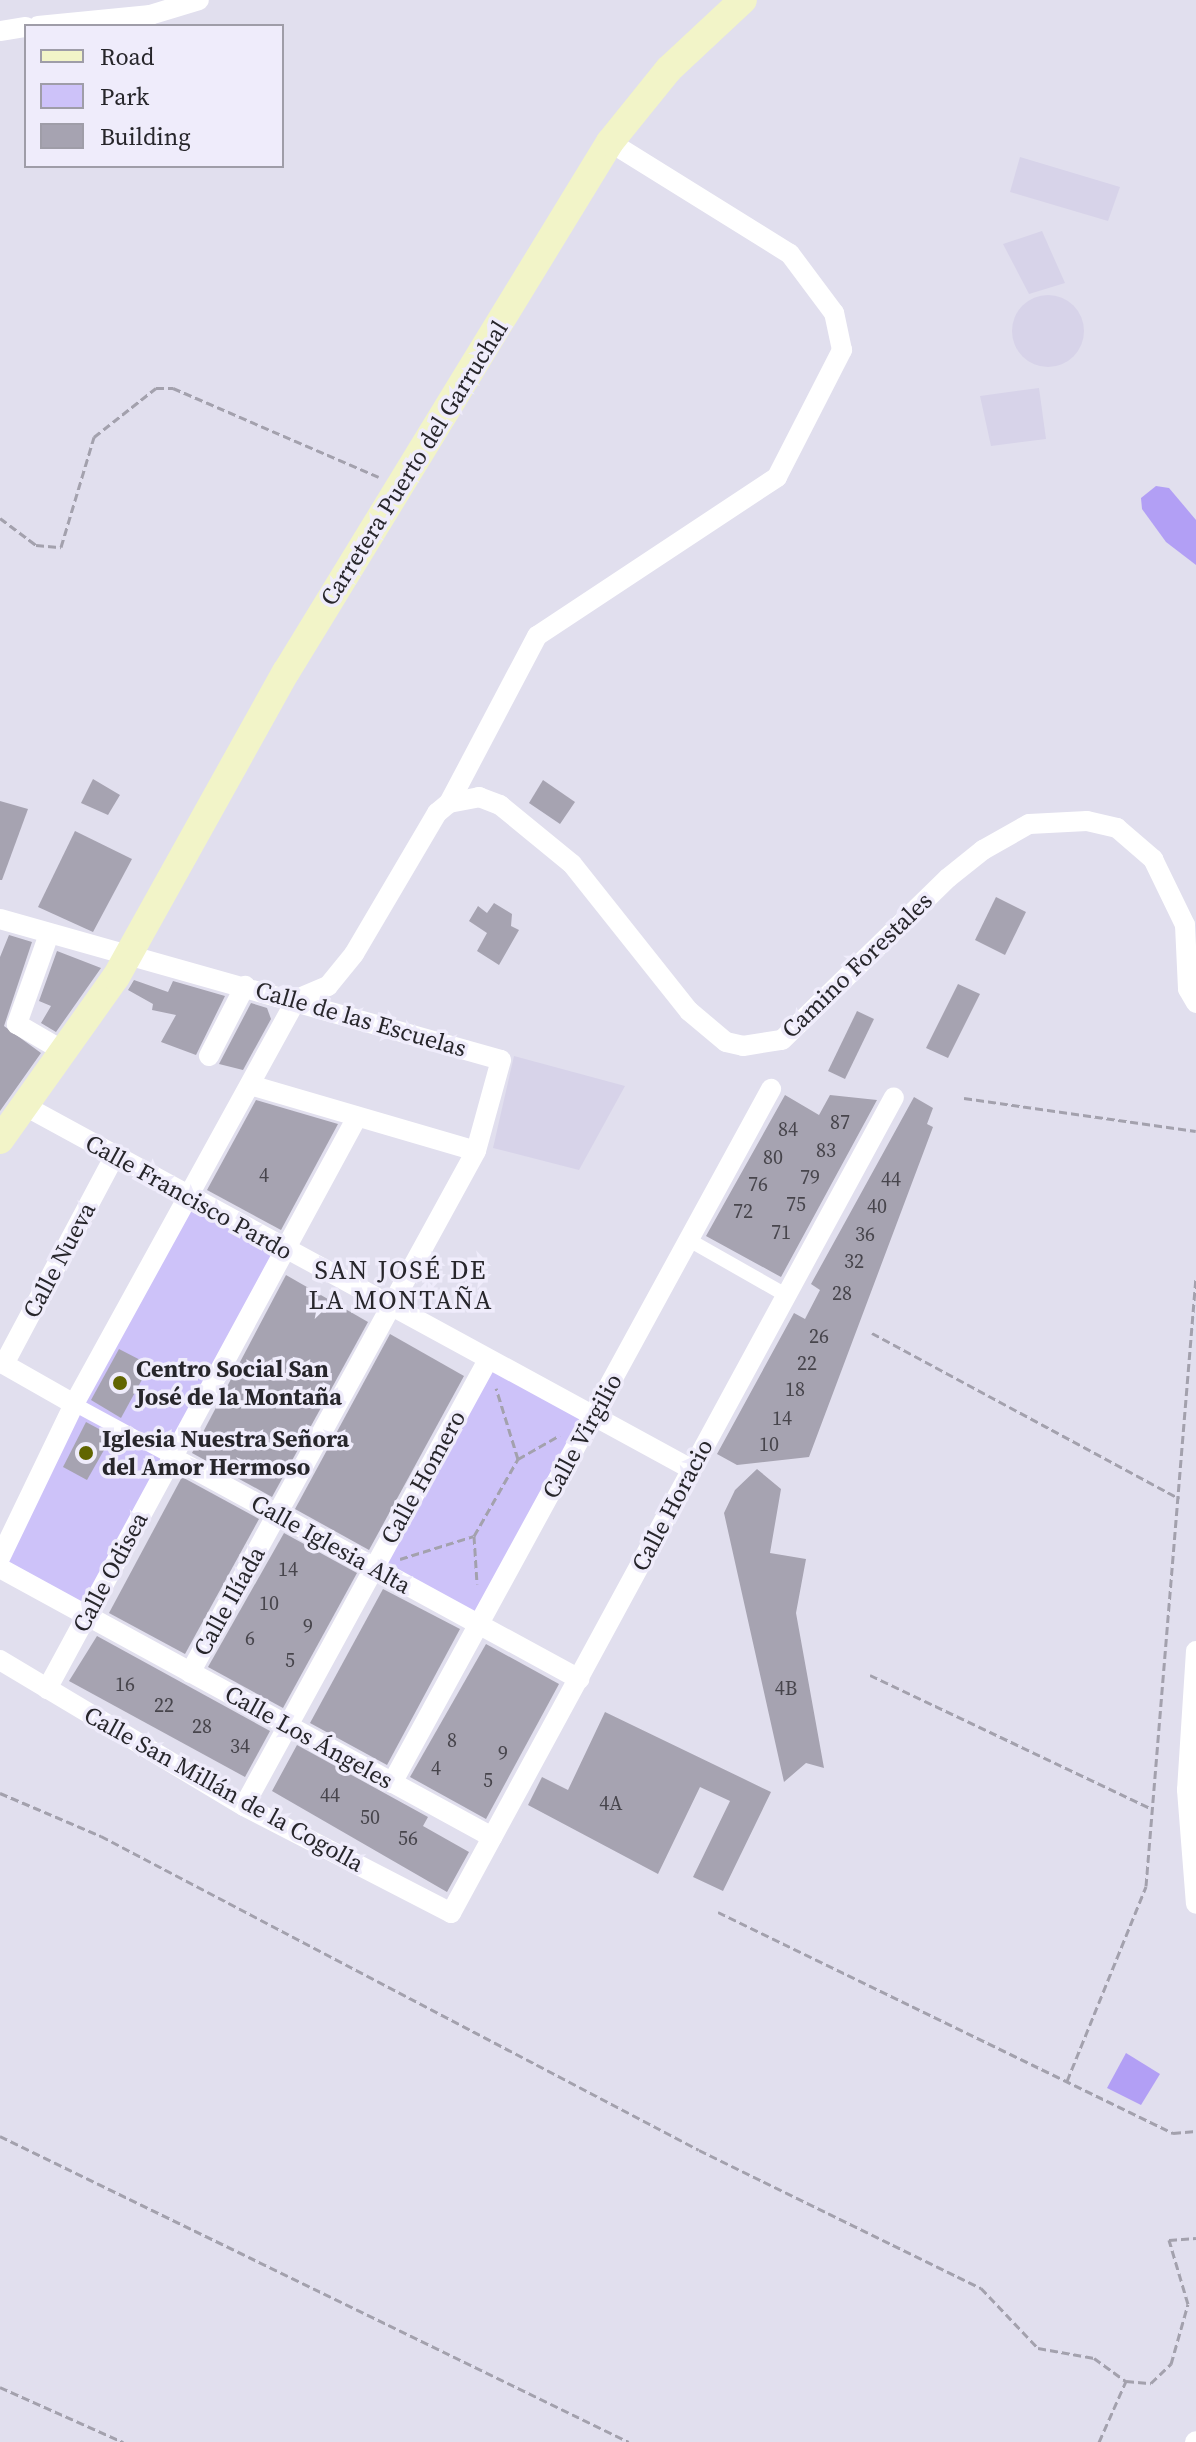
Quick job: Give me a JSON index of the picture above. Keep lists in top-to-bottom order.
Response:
{
  "streets": {
    "main road": ["Carretera Puerto del Garruchal"],
    "street": [
      "Camino Forestales",
      "Calle de las Escuelas",
      "Calle Francisco Pardo",
      "Calle Nueva",
      "Calle Virgilio",
      "Calle Homero",
      "Calle Horacio",
      "Calle Iglesia Alta",
      "Calle Odisea",
      "Calle Ilíada",
      "Calle Los Ángeles",
      "Calle San Millán de la Cogolla"
    ]
  },
  "crossings": [
    ["Carretera Puerto del Garruchal", "Calle de las Escuelas"],
    ["Carretera Puerto del Garruchal", "Calle Francisco Pardo"],
    ["Calle de las Escuelas", "Calle Ilíada"],
    ["Calle Francisco Pardo", "Calle Nueva"],
    ["Calle Francisco Pardo", "Calle Virgilio"],
    ["Calle Francisco Pardo", "Calle Homero"],
    ["Calle Francisco Pardo", "Calle Horacio"],
    ["Calle Francisco Pardo", "Calle Odisea"],
    ["Calle Francisco Pardo", "Calle Ilíada"],
    ["Calle Nueva", "Calle Iglesia Alta"],
    ["Calle Virgilio", "Calle Iglesia Alta"],
    ["Calle Virgilio", "Calle Los Ángeles"],
    ["Calle Homero", "Calle Iglesia Alta"],
    ["Calle Homero", "Calle Los Ángeles"],
    ["Calle Homero", "Calle San Millán de la Cogolla"],
    ["Calle Horacio", "Calle Iglesia Alta"],
    ["Calle Horacio", "Calle Los Ángeles"],
    ["Calle Horacio", "Calle San Millán de la Cogolla"],
    ["Calle Iglesia Alta", "Calle Odisea"],
    ["Calle Iglesia Alta", "Calle Ilíada"],
    ["Calle Odisea", "Calle Los Ángeles"],
    ["Calle Odisea", "Calle San Millán de la Cogolla"],
    ["Calle Ilíada", "Calle Los Ángeles"]
  ],
  "districts": ["SAN JOSÉ DE LA MONTAÑA"],
  "places": ["Centro Social San José de la Montaña", "Iglesia Nuestra Señora del Amor Hermoso"],
  "house_numbers": [
    "87",
    "84",
    "83",
    "80",
    "4",
    "79",
    "44",
    "76",
    "75",
    "40",
    "72",
    "71",
    "36",
    "32",
    "28",
    "26",
    "22",
    "18",
    "14",
    "10",
    "14",
    "10",
    "9",
    "6",
    "5",
    "16",
    "4B",
    "22",
    "28",
    "8",
    "34",
    "9",
    "4",
    "5",
    "44",
    "4A",
    "50",
    "56"
  ],
  "legend": ["Road", "Park", "Building"]
}
